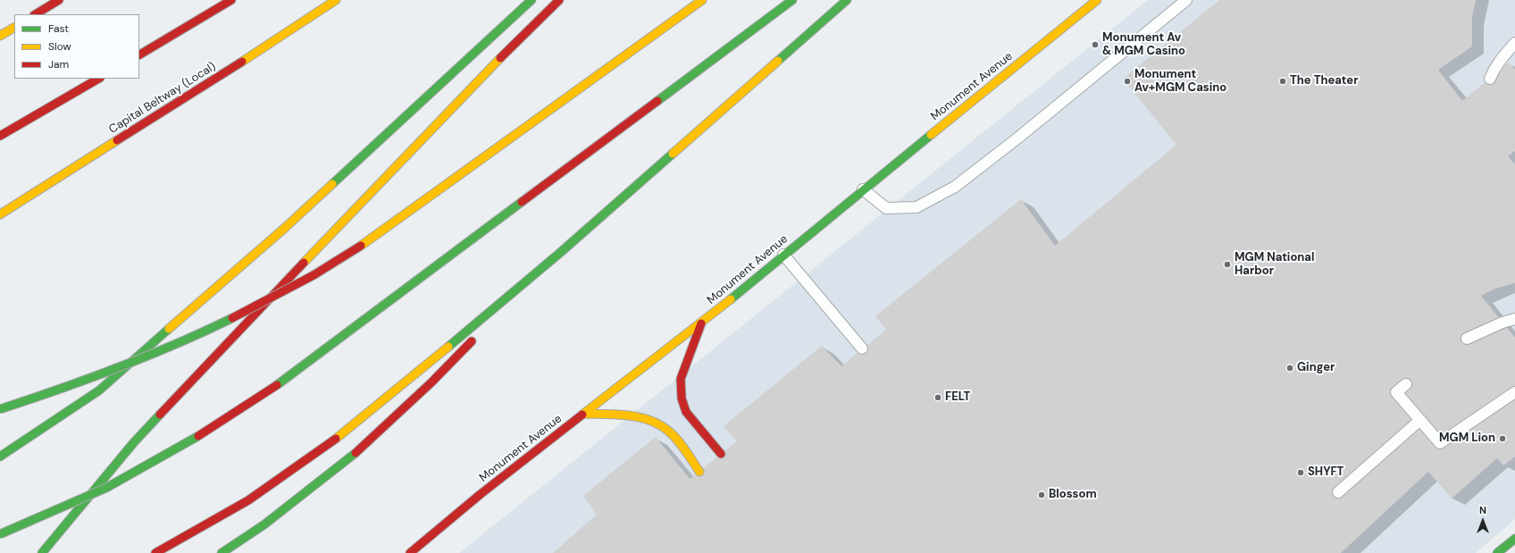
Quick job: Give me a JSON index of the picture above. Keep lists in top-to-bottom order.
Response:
{
  "streets": {
    "main road": ["Monument Avenue", "Capital Beltway (Local)"]
  },
  "places": [
    "Monument Av & MGM Casino",
    "Monument Av+MGM Casino",
    "The Theater",
    "MGM National Harbor",
    "Ginger",
    "FELT",
    "MGM Lion",
    "SHYFT",
    "Blossom"
  ],
  "legend": ["Fast", "Slow", "Jam"],
  "north": "top"
}
